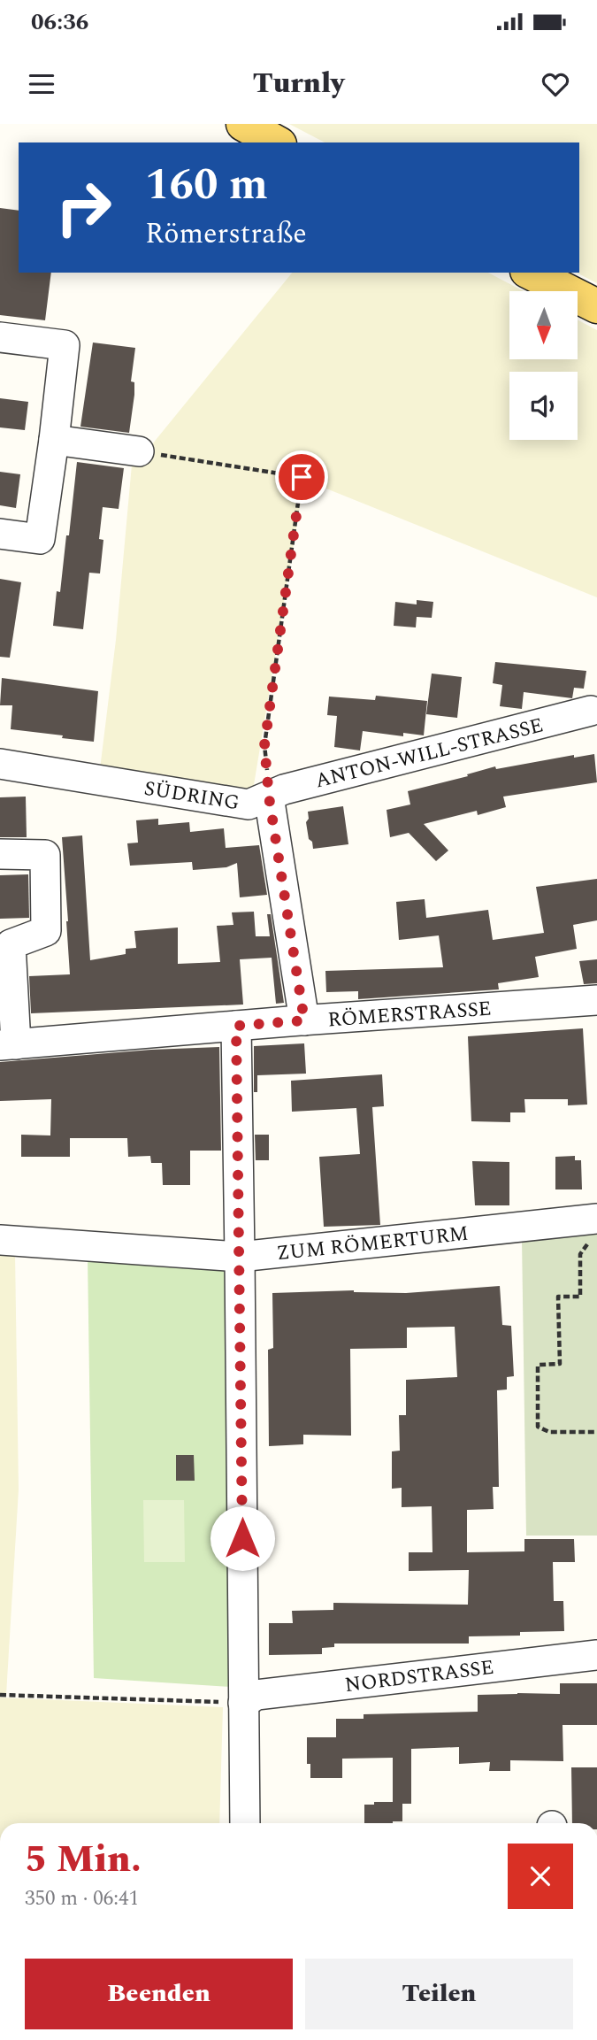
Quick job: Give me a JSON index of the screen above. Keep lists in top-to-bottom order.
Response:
{
  "streets": {
    "street": [
      "ANTON-WILL-STRASSE",
      "SÜDRING",
      "RÖMERSTRASSE",
      "ZUM RÖMERTURM",
      "NORDSTRASSE"
    ]
  },
  "crossings": [
    ["ANTON-WILL-STRASSE", "SÜDRING"],
    ["SÜDRING", "RÖMERSTRASSE"]
  ],
  "north": "bottom",
  "page": {
    "status": "06:36",
    "header": "Turnly",
    "turn": ["160 m", "Römerstraße"],
    "heading": ["5 Min.", "350 m · 06:41"],
    "buttons": ["Beenden", "Teilen"]
  }
}
